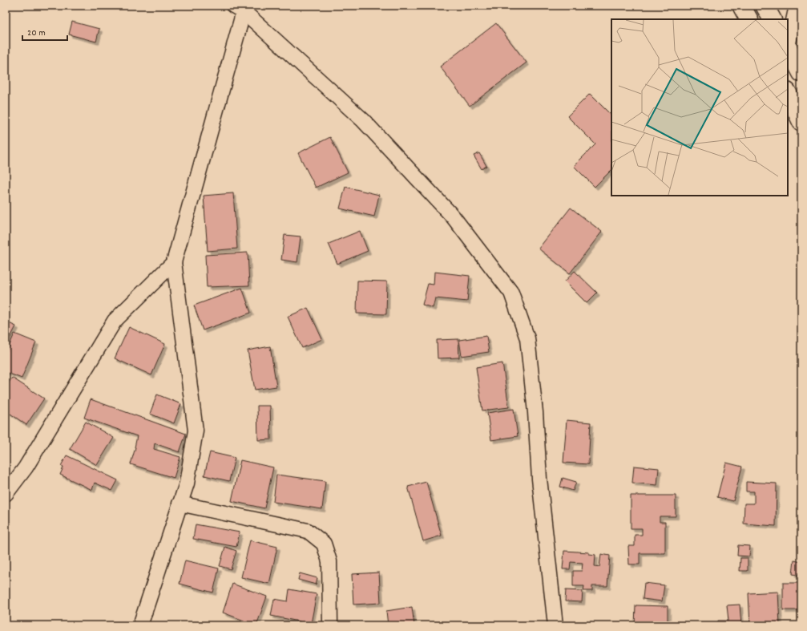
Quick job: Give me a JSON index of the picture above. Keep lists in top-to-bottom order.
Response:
{
  "scale_bar": "20 m"
}
